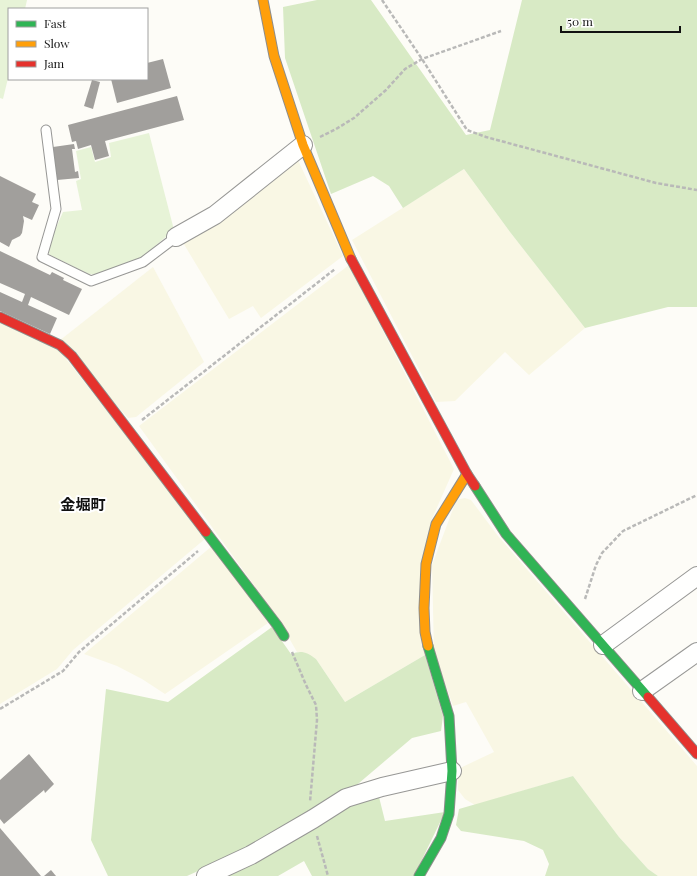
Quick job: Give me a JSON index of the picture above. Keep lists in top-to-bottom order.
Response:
{
  "districts": ["金堀町"],
  "legend": ["Fast", "Slow", "Jam"],
  "scale_bar": "50 m"
}
